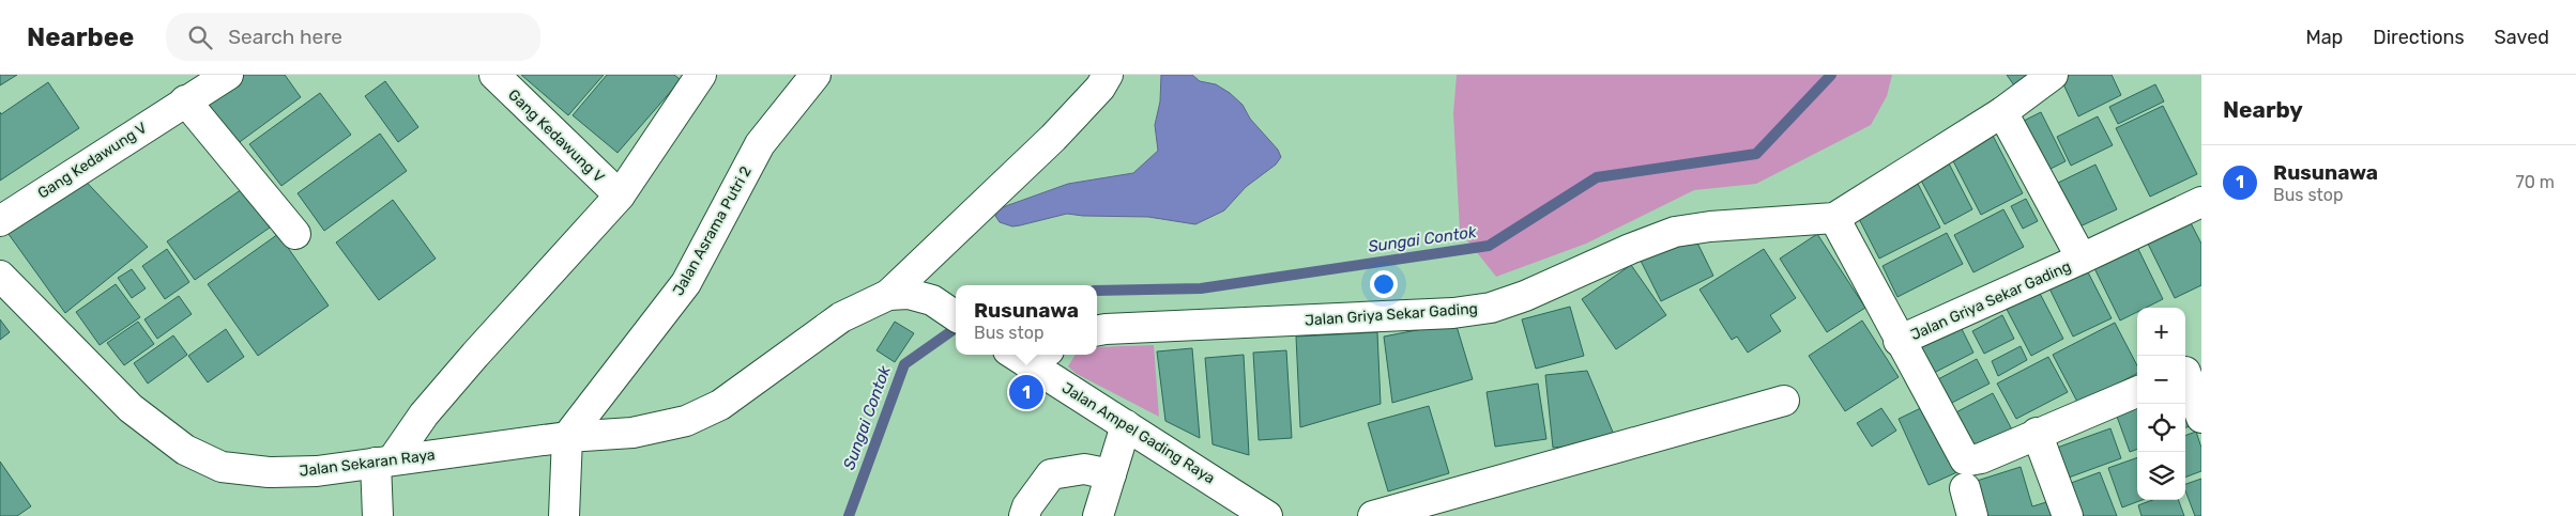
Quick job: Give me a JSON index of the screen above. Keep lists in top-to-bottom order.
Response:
{
  "streets": {
    "street": [
      "Gang Kedawung V",
      "Jalan Asrama Putri 2",
      "Jalan Griya Sekar Gading",
      "Jalan Ampel Gading Raya",
      "Jalan Sekaran Raya"
    ]
  },
  "crossings": [
    ["Jalan Asrama Putri 2", "Jalan Sekaran Raya"]
  ],
  "water": ["Sungai Contok"],
  "page": {
    "header": "Nearbee",
    "search": "Search here",
    "nav": ["Map", "Directions", "Saved"],
    "heading": "Nearby",
    "list": [
      {
        "mark": "1",
        "name": "Rusunawa",
        "note": "Bus stop",
        "value": "70 m"
      }
    ],
    "popup": ["Rusunawa", "Bus stop"],
    "map_buttons": ["+", "−"],
    "pins": "1"
  }
}
